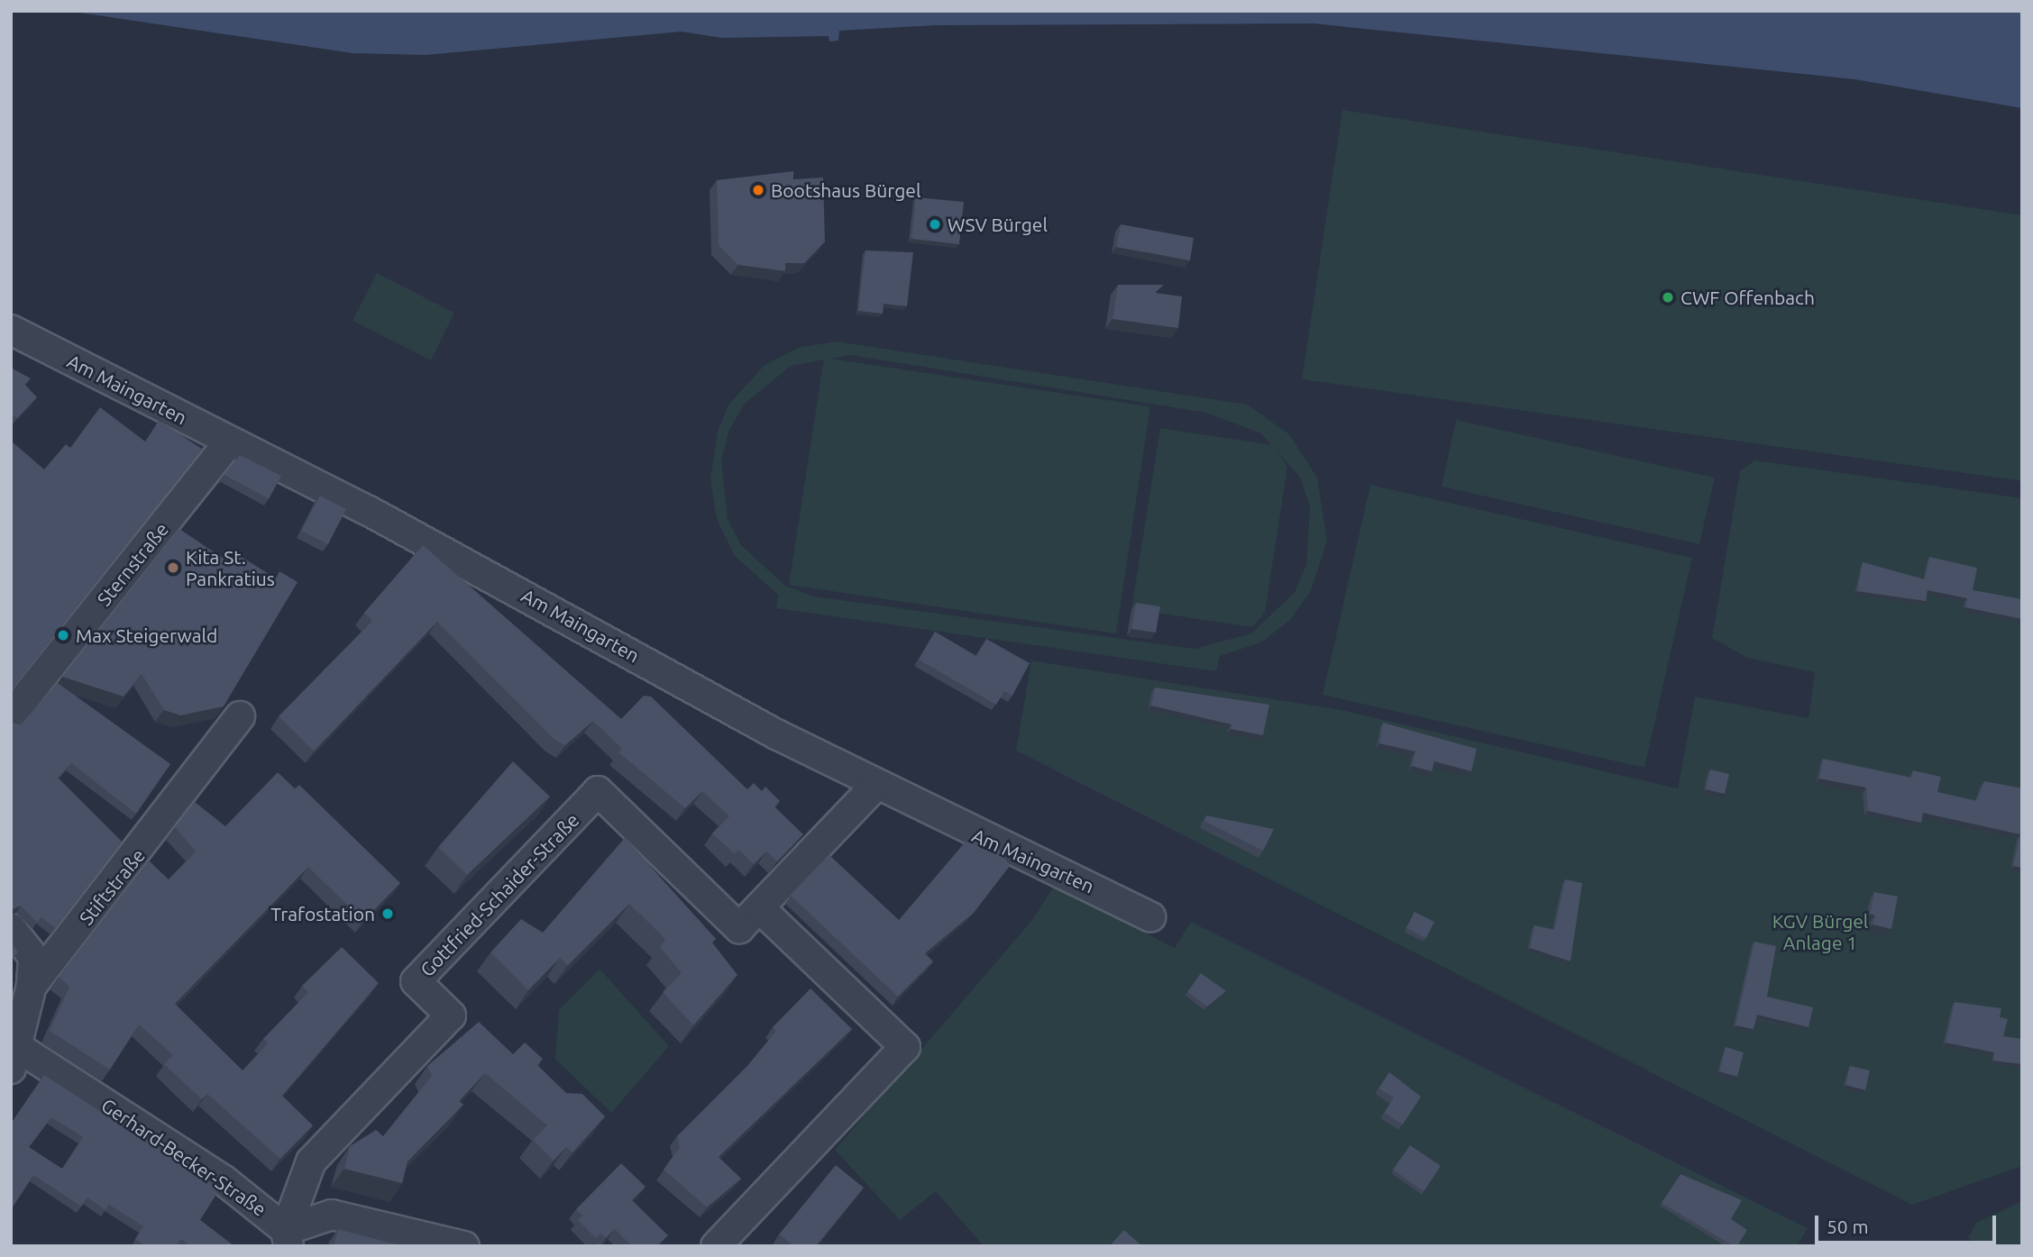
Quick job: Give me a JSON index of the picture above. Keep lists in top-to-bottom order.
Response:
{
  "streets": {
    "street": [
      "Am Maingarten",
      "Sternstraße",
      "Stiftstraße",
      "Gottfried-Schaider-Straße",
      "Gerhard-Becker-Straße"
    ]
  },
  "crossings": [
    ["Am Maingarten", "Sternstraße"],
    ["Am Maingarten", "Gottfried-Schaider-Straße"],
    ["Stiftstraße", "Gerhard-Becker-Straße"],
    ["Gottfried-Schaider-Straße", "Gerhard-Becker-Straße"]
  ],
  "parks": ["KGV Bürgel Anlage 1"],
  "places": [
    "Bootshaus Bürgel",
    "WSV Bürgel",
    "CWF Offenbach",
    "Kita St. Pankratius",
    "Max Steigerwald",
    "Trafostation"
  ],
  "scale_bar": "50 m"
}
